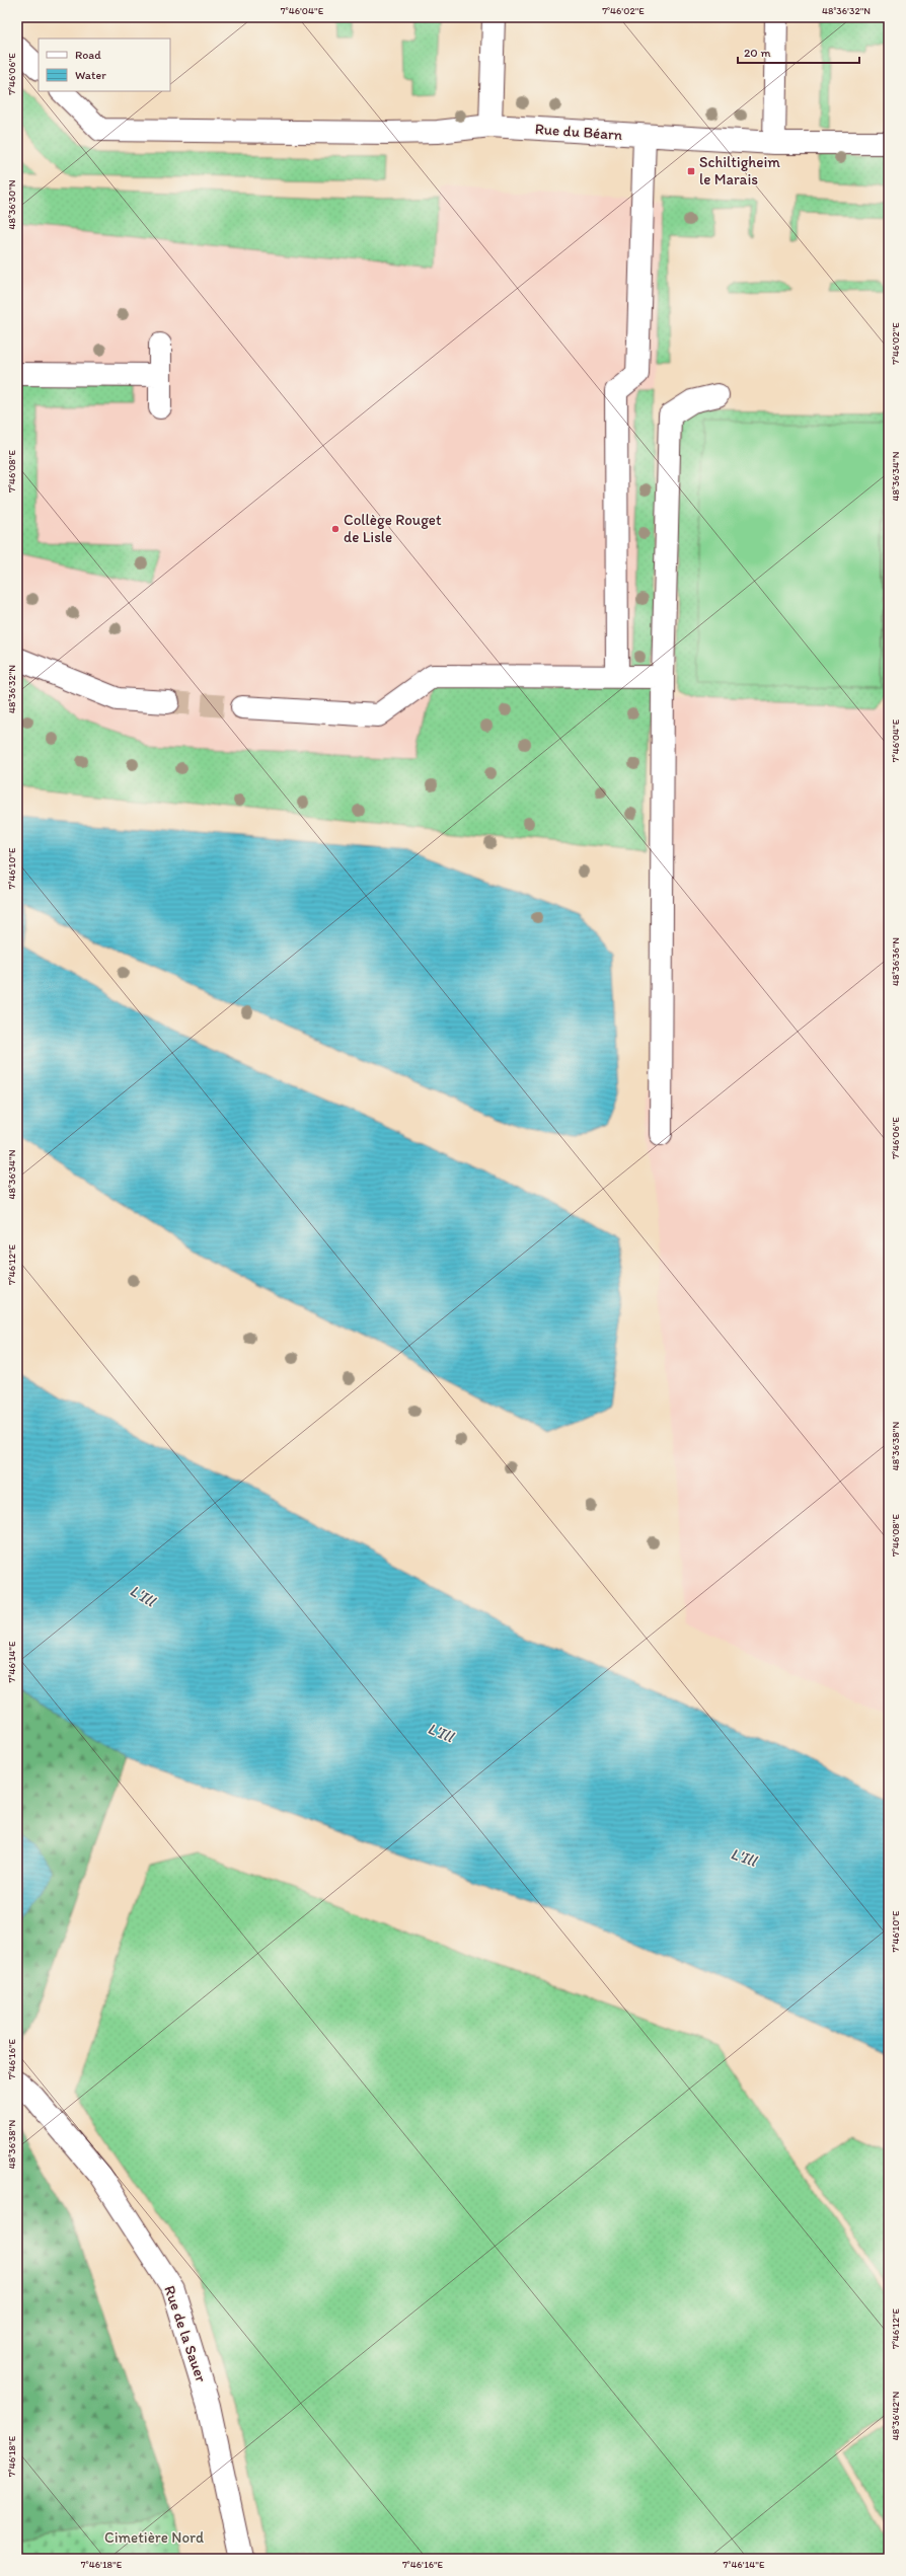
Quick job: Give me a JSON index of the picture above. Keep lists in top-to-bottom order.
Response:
{
  "streets": {
    "street": ["Rue du Béarn", "Rue de la Sauer"]
  },
  "water": ["L'Ill"],
  "parks": ["Cimetière Nord"],
  "places": {
    "transit": ["Schiltigheim le Marais"],
    "other": ["Collège Rouget de Lisle"]
  },
  "legend": ["Road", "Water"],
  "scale_bar": "20 m",
  "coordinates": [
    "7°46'04\"E",
    "7°46'02\"E",
    "48°36'32\"N",
    "7°46'06\"E",
    "48°36'30\"N",
    "7°46'08\"E",
    "48°36'34\"N",
    "7°46'10\"E",
    "48°36'36\"N",
    "7°46'12\"E",
    "48°36'38\"N",
    "7°46'14\"E",
    "7°46'16\"E",
    "48°36'42\"N",
    "7°46'18\"E"
  ]
}
